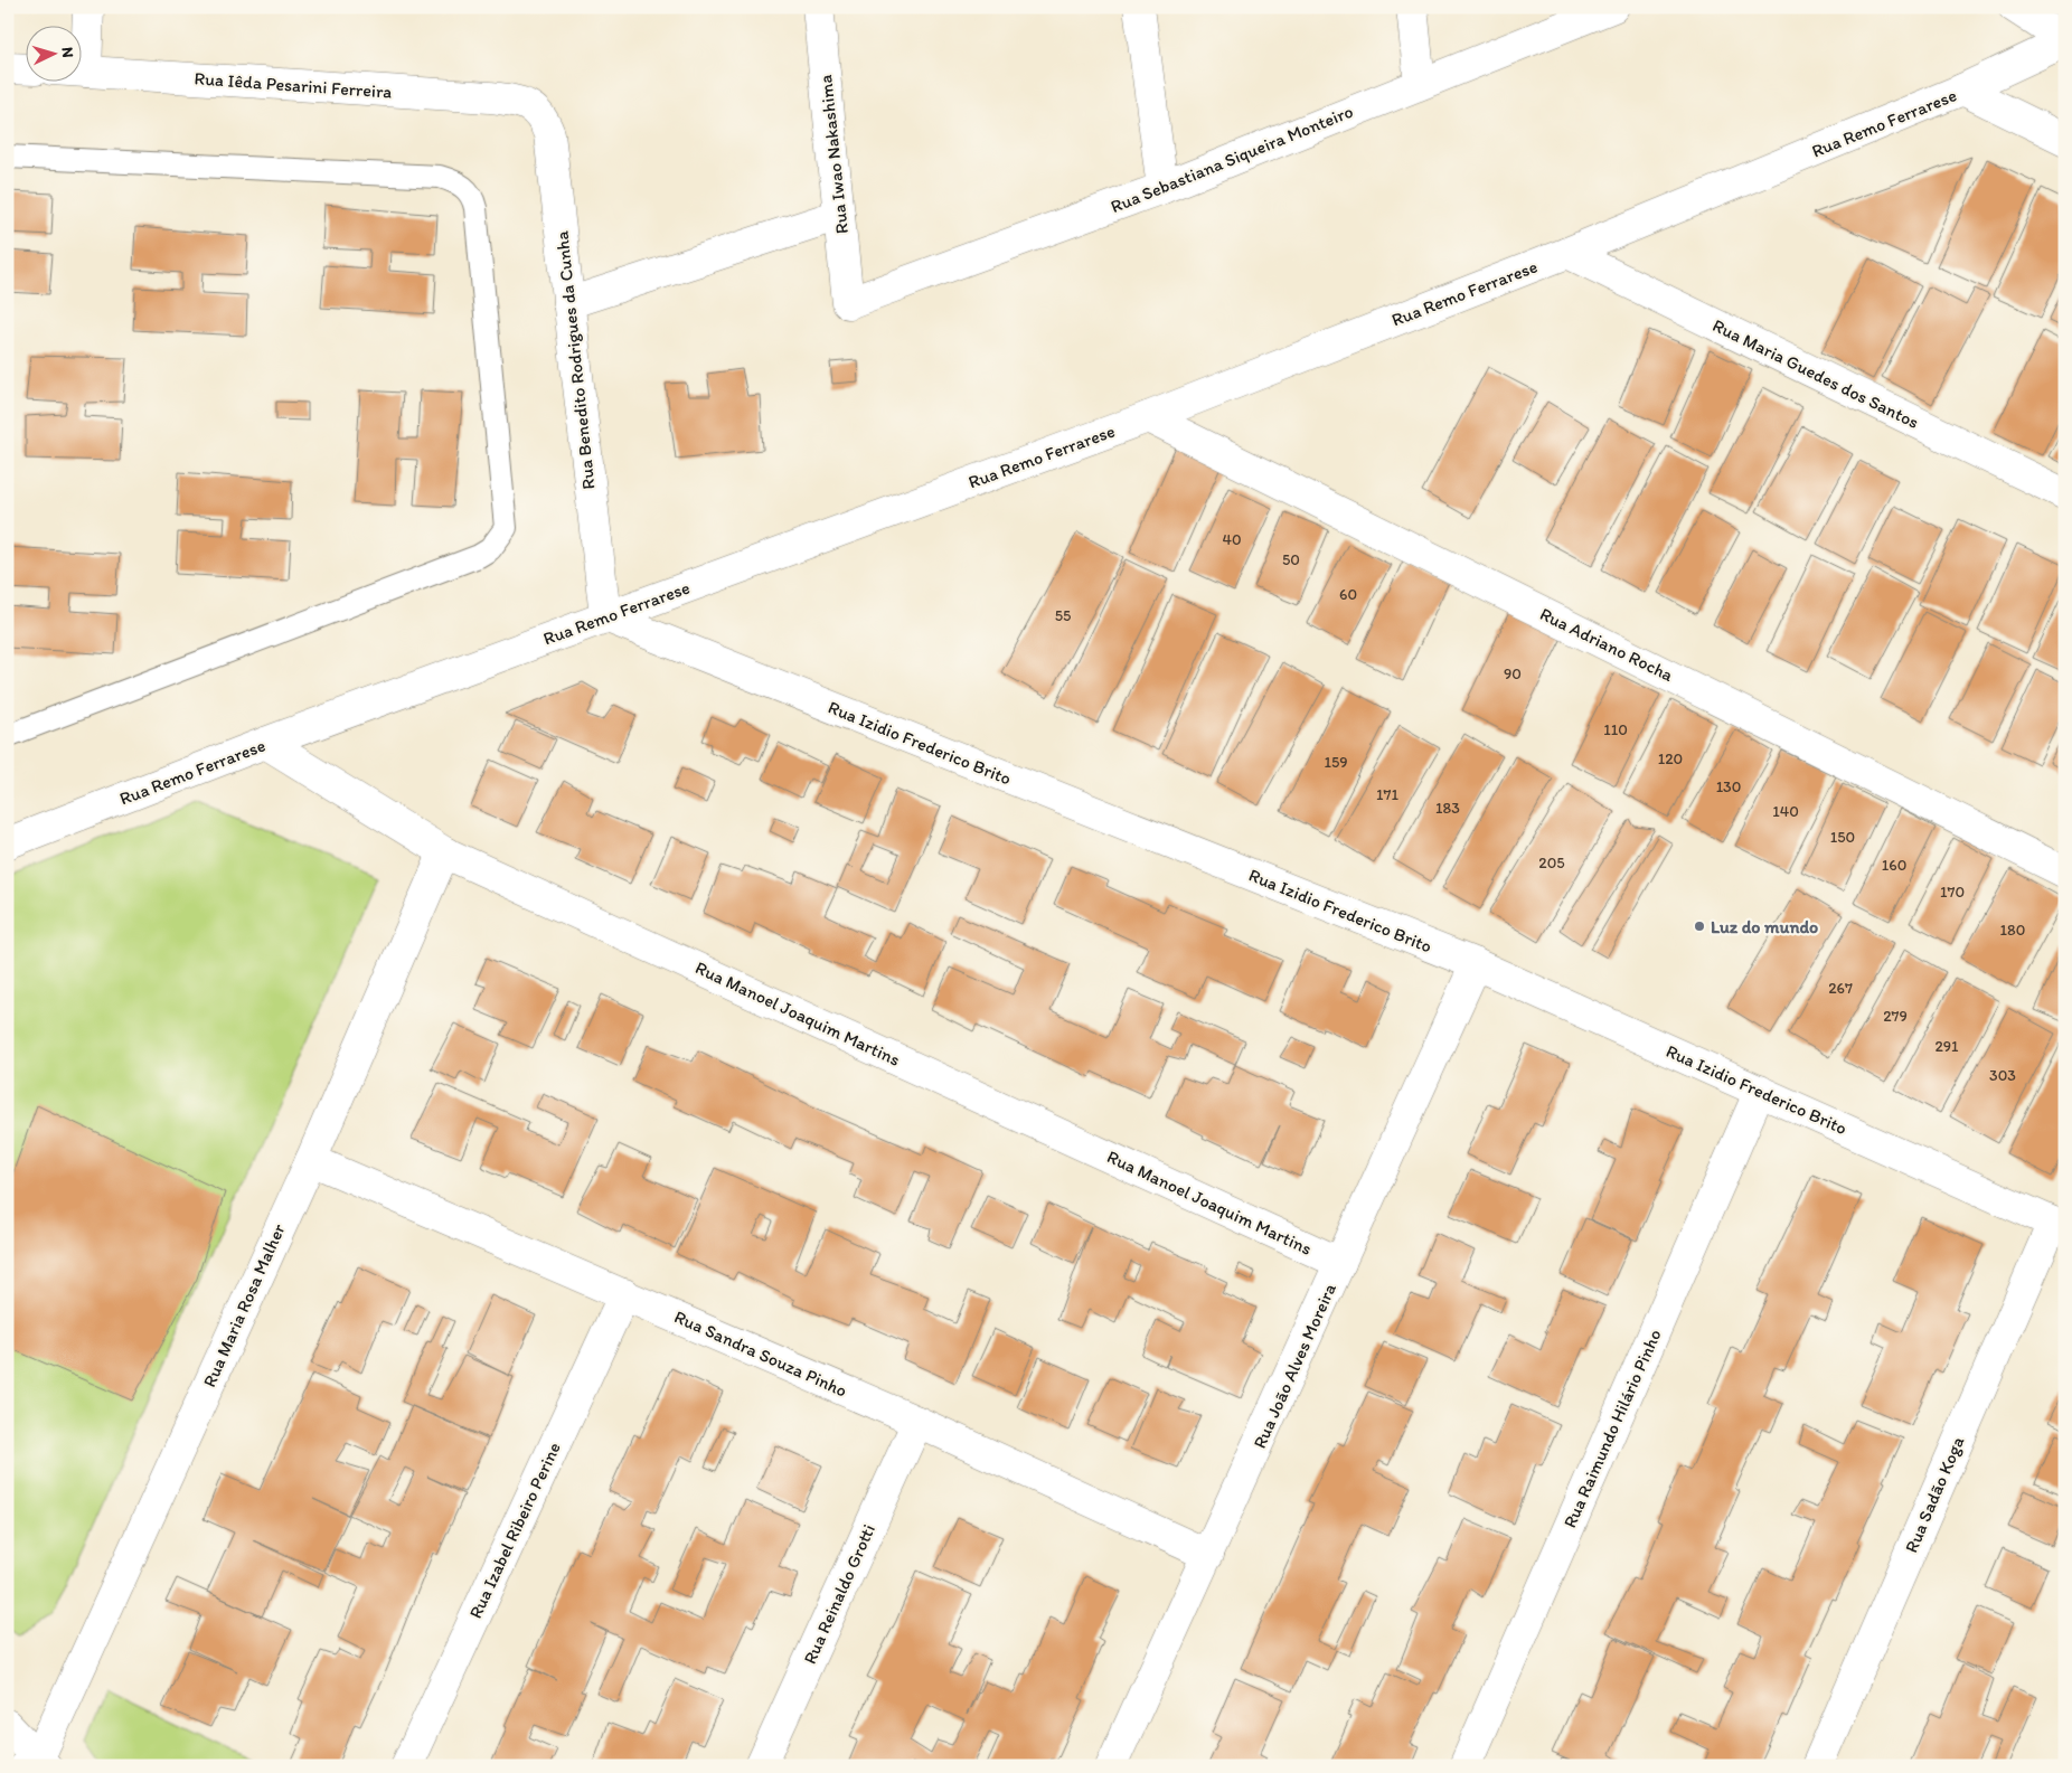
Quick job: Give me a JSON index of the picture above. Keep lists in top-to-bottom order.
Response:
{
  "streets": {
    "street": [
      "Rua Iêda Pesarini Ferreira",
      "Rua Remo Ferrarese",
      "Rua Iwao Nakashima",
      "Rua Sebastiana Siqueira Monteiro",
      "Rua Benedito Rodrigues da Cunha",
      "Rua Maria Guedes dos Santos",
      "Rua Adriano Rocha",
      "Rua Izidio Frederico Brito",
      "Rua Manoel Joaquim Martins",
      "Rua Maria Rosa Malher",
      "Rua Sandra Souza Pinho",
      "Rua João Alves Moreira",
      "Rua Raimundo Hilário Pinho",
      "Rua Sadão Koga",
      "Rua Izabel Ribeiro Perine",
      "Rua Reinaldo Grotti"
    ]
  },
  "crossings": [
    ["Rua Iêda Pesarini Ferreira", "Rua Benedito Rodrigues da Cunha"],
    ["Rua Remo Ferrarese", "Rua Benedito Rodrigues da Cunha"],
    ["Rua Remo Ferrarese", "Rua Maria Guedes dos Santos"],
    ["Rua Remo Ferrarese", "Rua Adriano Rocha"],
    ["Rua Remo Ferrarese", "Rua Izidio Frederico Brito"],
    ["Rua Remo Ferrarese", "Rua Manoel Joaquim Martins"],
    ["Rua Iwao Nakashima", "Rua Sebastiana Siqueira Monteiro"],
    ["Rua Benedito Rodrigues da Cunha", "Rua Izidio Frederico Brito"],
    ["Rua Izidio Frederico Brito", "Rua João Alves Moreira"],
    ["Rua Izidio Frederico Brito", "Rua Raimundo Hilário Pinho"],
    ["Rua Izidio Frederico Brito", "Rua Sadão Koga"],
    ["Rua Manoel Joaquim Martins", "Rua Maria Rosa Malher"],
    ["Rua Manoel Joaquim Martins", "Rua João Alves Moreira"],
    ["Rua Maria Rosa Malher", "Rua Sandra Souza Pinho"],
    ["Rua Sandra Souza Pinho", "Rua João Alves Moreira"],
    ["Rua Sandra Souza Pinho", "Rua Izabel Ribeiro Perine"],
    ["Rua Sandra Souza Pinho", "Rua Reinaldo Grotti"]
  ],
  "places": ["Luz do mundo"],
  "house_numbers": [
    "40",
    "50",
    "60",
    "55",
    "90",
    "110",
    "120",
    "159",
    "130",
    "171",
    "183",
    "140",
    "150",
    "205",
    "160",
    "170",
    "180",
    "267",
    "279",
    "291",
    "303"
  ],
  "north": "right"
}
